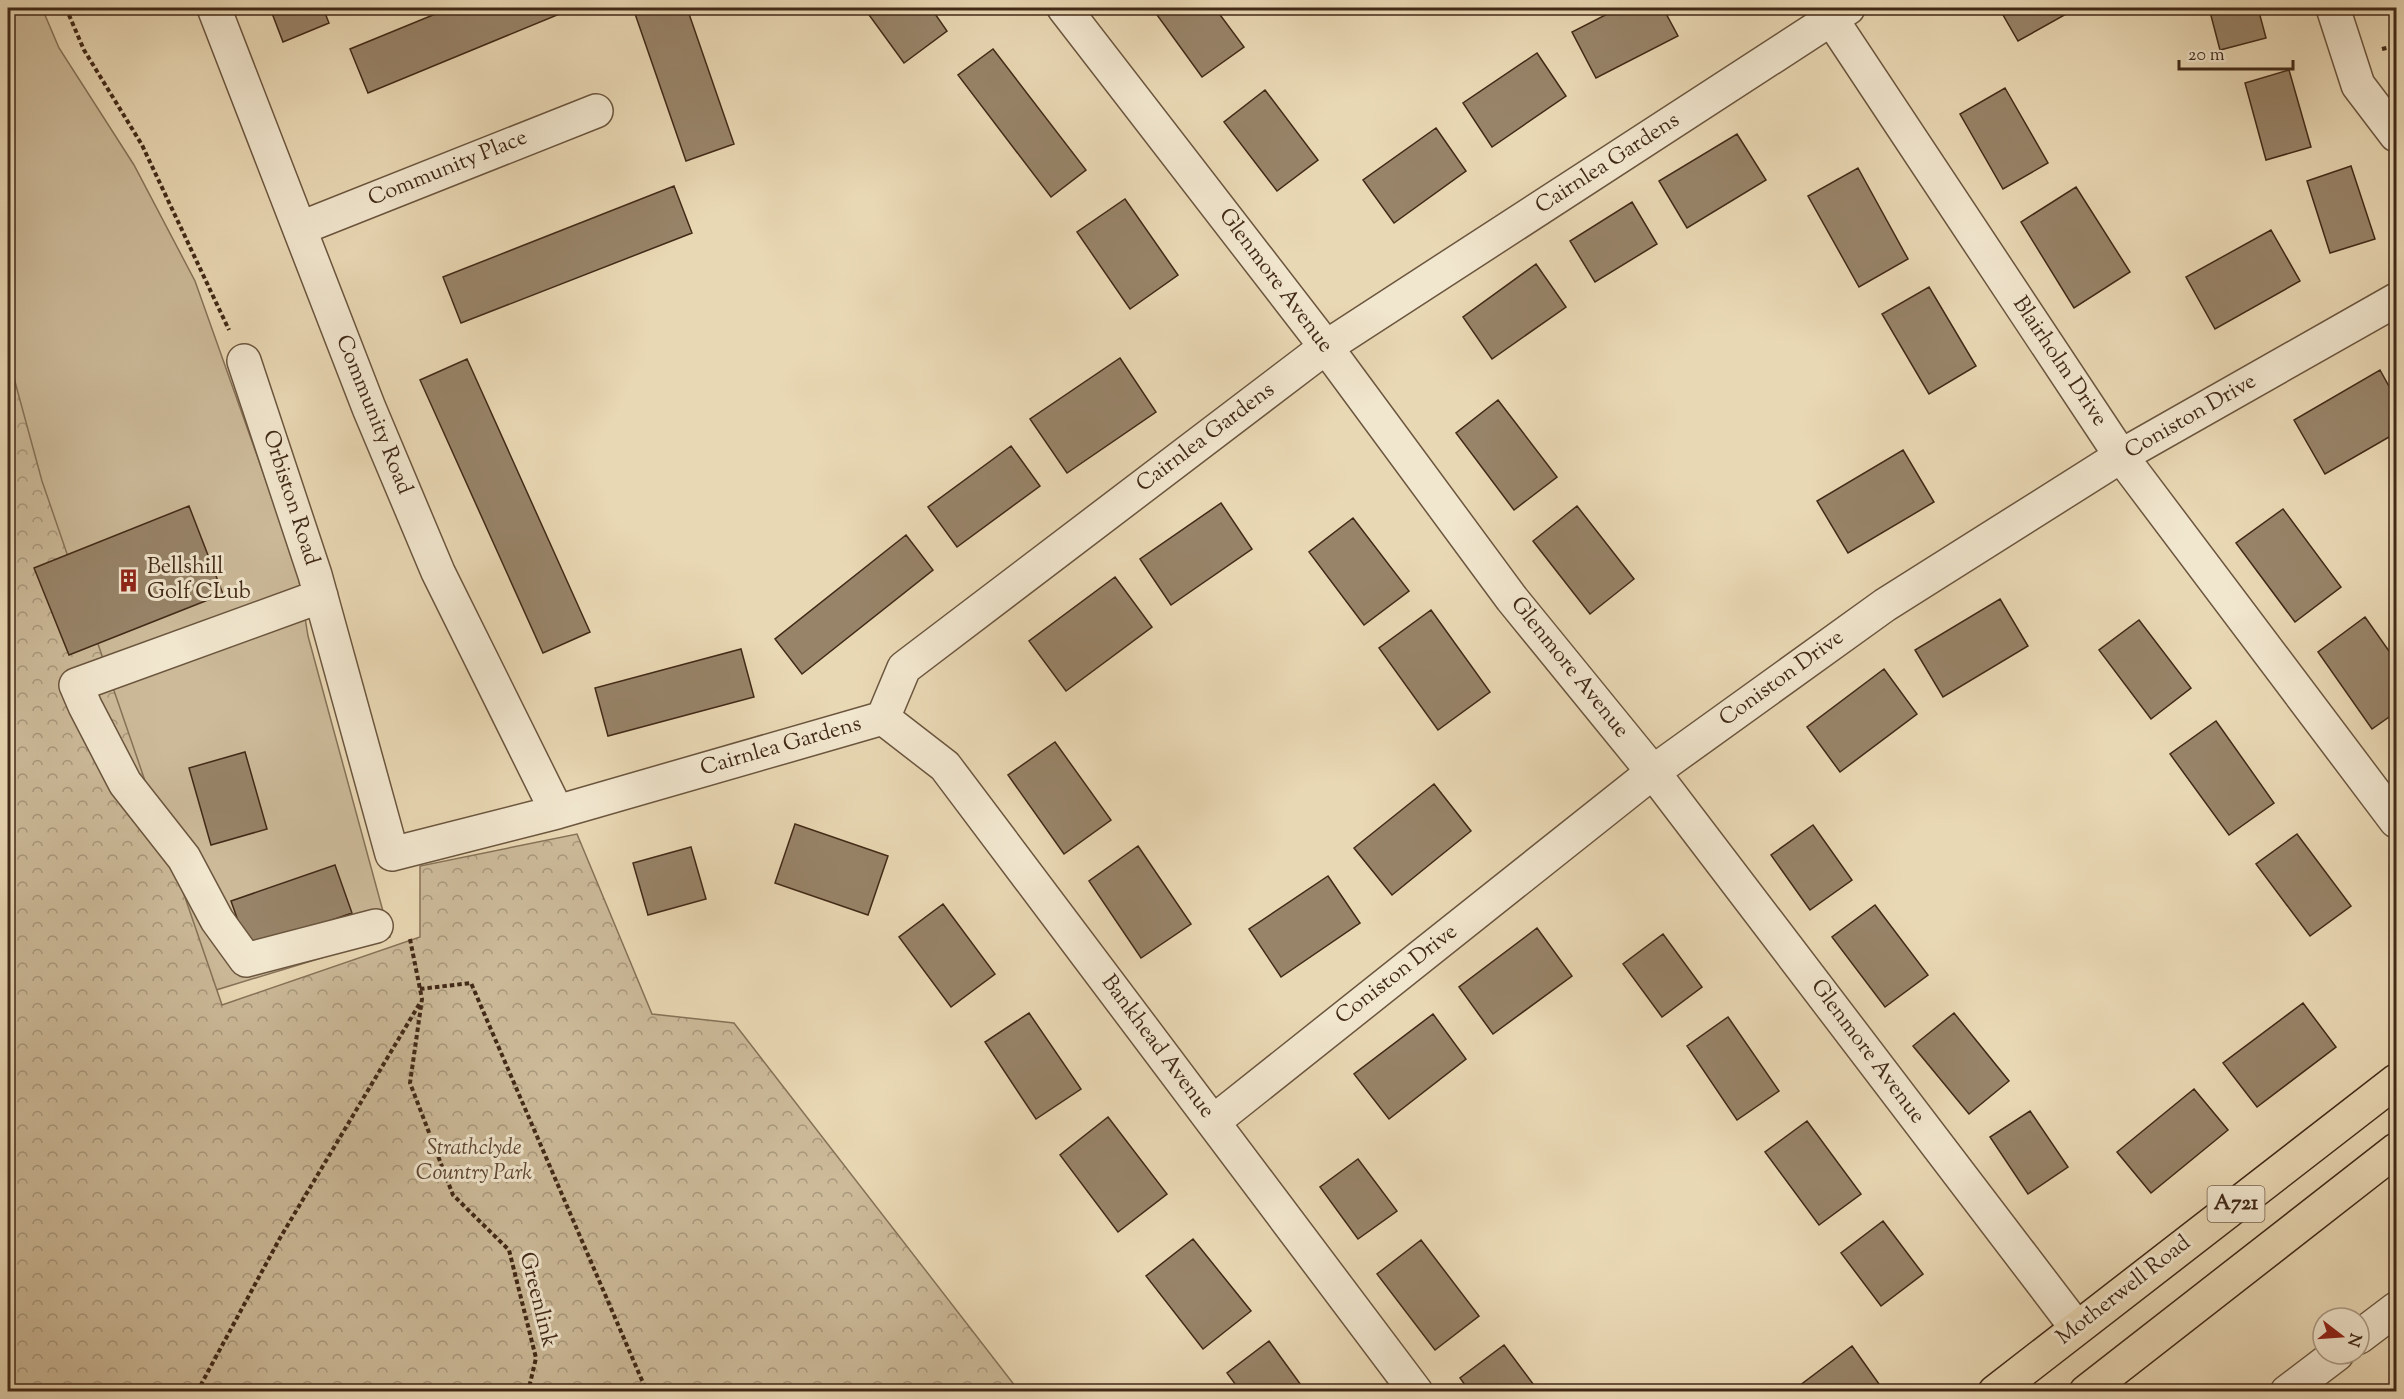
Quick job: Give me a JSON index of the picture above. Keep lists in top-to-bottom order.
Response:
{
  "streets": {
    "main road": ["A721", "Motherwell Road"],
    "street": [
      "Cairnlea Gardens",
      "Community Place",
      "Glenmore Avenue",
      "Blairholm Drive",
      "Community Road",
      "Coniston Drive",
      "Orbiston Road",
      "Bankhead Avenue"
    ],
    "path": ["Greenlink"]
  },
  "crossings": [
    ["Cairnlea Gardens", "Glenmore Avenue"],
    ["Cairnlea Gardens", "Blairholm Drive"],
    ["Cairnlea Gardens", "Community Road"],
    ["Cairnlea Gardens", "Orbiston Road"],
    ["Cairnlea Gardens", "Bankhead Avenue"],
    ["Community Place", "Community Road"],
    ["Glenmore Avenue", "Coniston Drive"],
    ["Glenmore Avenue", "Motherwell Road"],
    ["Blairholm Drive", "Coniston Drive"],
    ["Community Road", "Orbiston Road"],
    ["Coniston Drive", "Bankhead Avenue"]
  ],
  "parks": ["Strathclyde Country Park"],
  "places": {
    "building": ["Bellshill Golf CLub"]
  },
  "scale_bar": "20 m",
  "north": "right"
}
